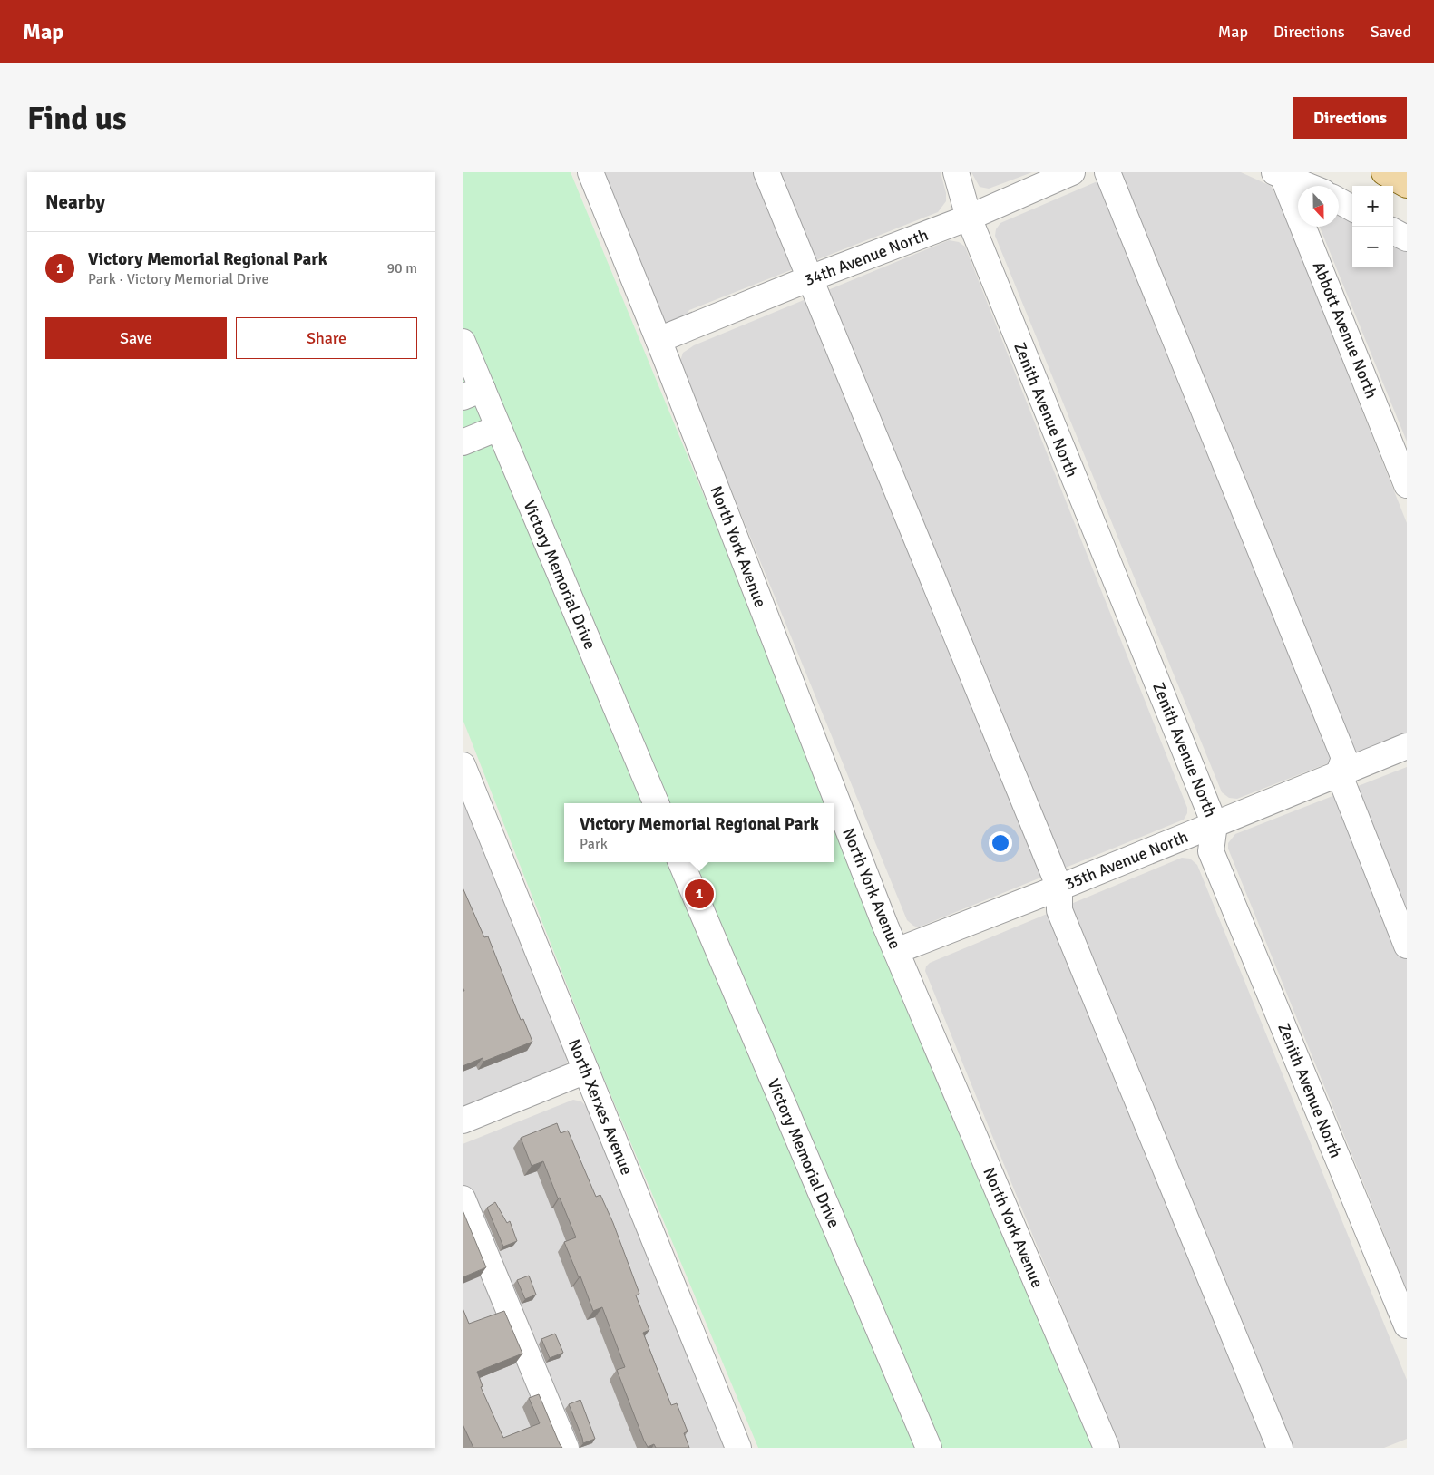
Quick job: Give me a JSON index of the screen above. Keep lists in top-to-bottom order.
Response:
{
  "streets": {
    "street": [
      "34th Avenue North",
      "Abbott Avenue North",
      "Zenith Avenue North",
      "North York Avenue",
      "Victory Memorial Drive",
      "35th Avenue North",
      "North Xerxes Avenue"
    ]
  },
  "crossings": [
    ["34th Avenue North", "Zenith Avenue North"],
    ["34th Avenue North", "North York Avenue"],
    ["Zenith Avenue North", "35th Avenue North"],
    ["North York Avenue", "35th Avenue North"]
  ],
  "north": "bottom",
  "page": {
    "header": "Map",
    "nav": ["Map", "Directions", "Saved"],
    "buttons": [
      "Directions",
      ["Save", "Share"]
    ],
    "title": "Find us",
    "heading": "Nearby",
    "map_buttons": ["+", "−"],
    "list": [
      {
        "mark": "1",
        "name": "Victory Memorial Regional Park",
        "note": "Park · Victory Memorial Drive",
        "value": "90 m"
      }
    ],
    "popup": ["Victory Memorial Regional Park", "Park"],
    "pins": "1"
  }
}
